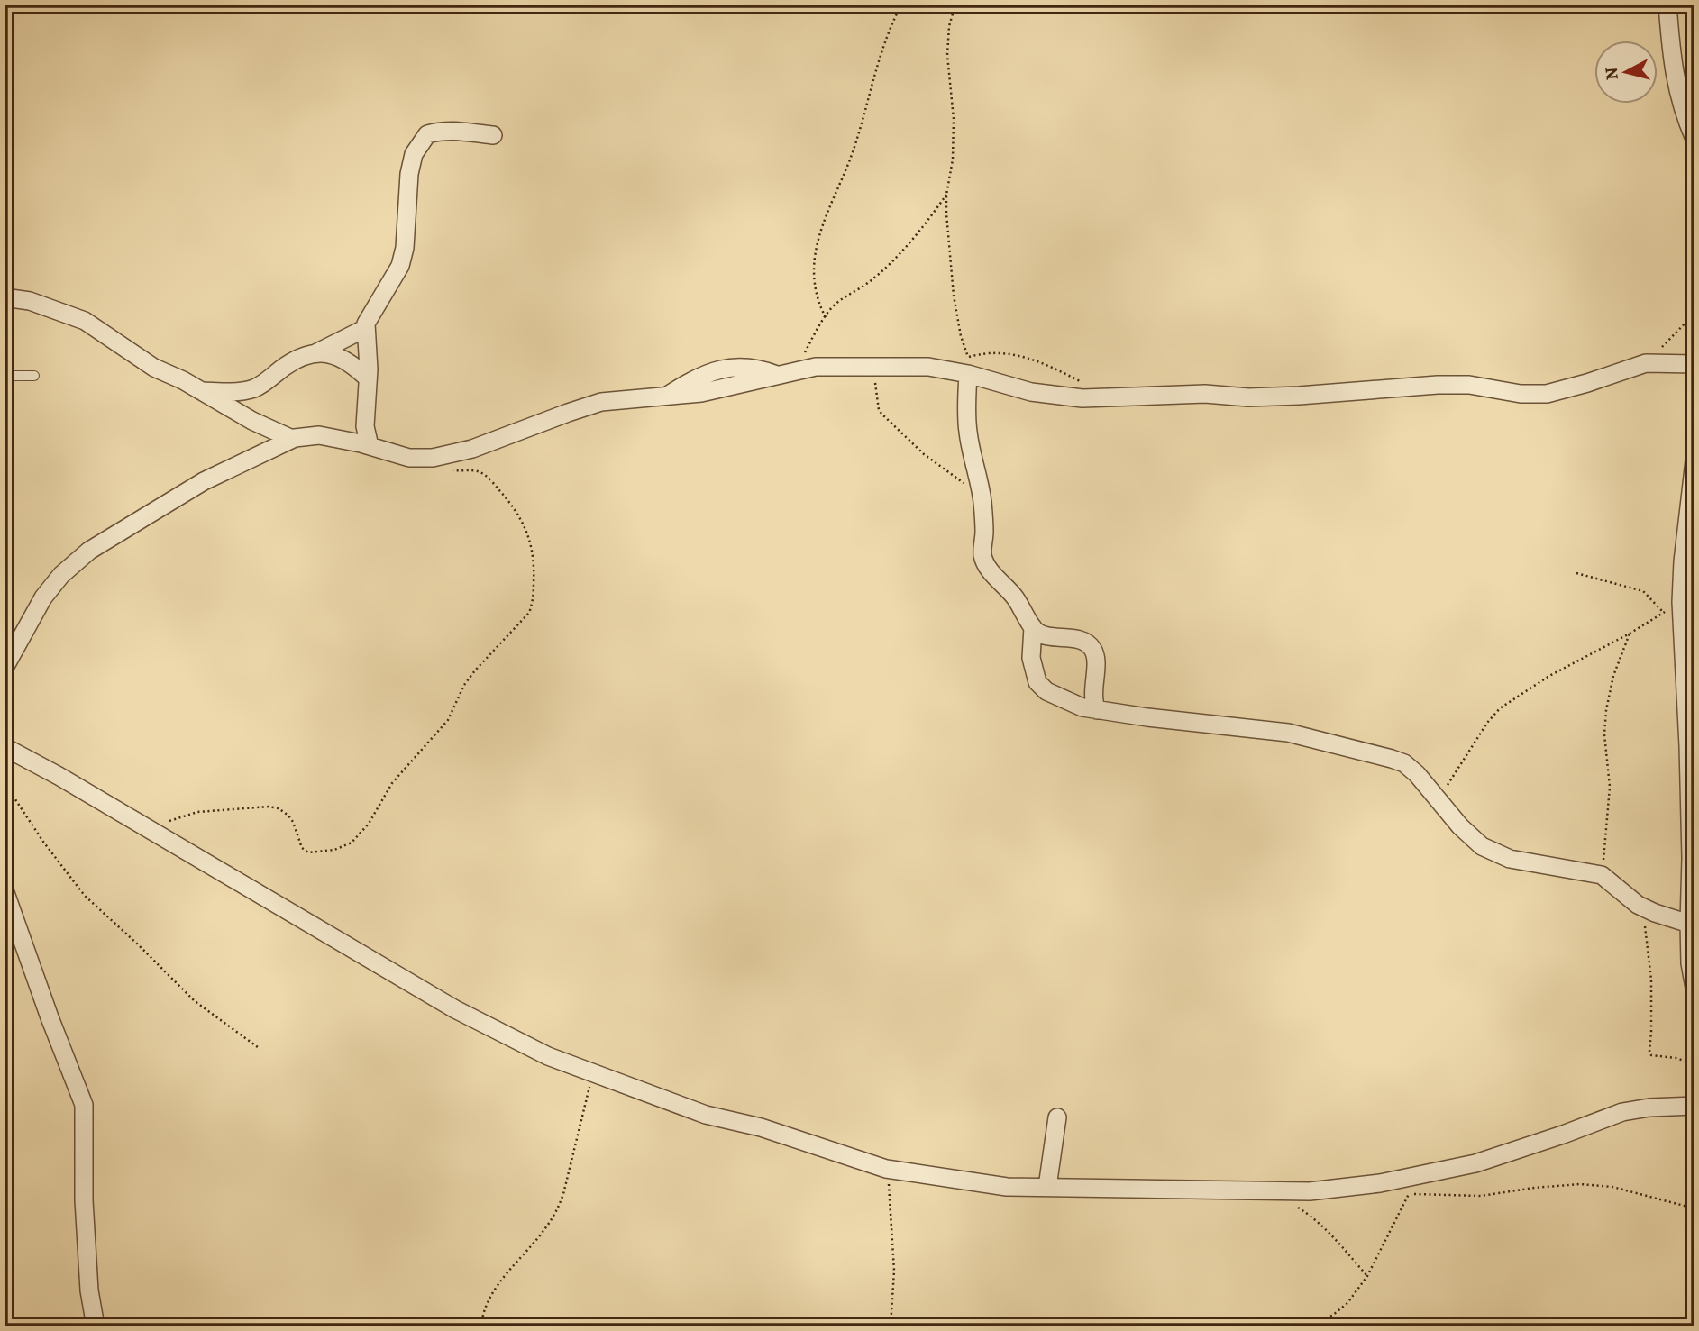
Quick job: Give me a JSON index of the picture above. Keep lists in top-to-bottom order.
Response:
{
  "north": "left"
}
